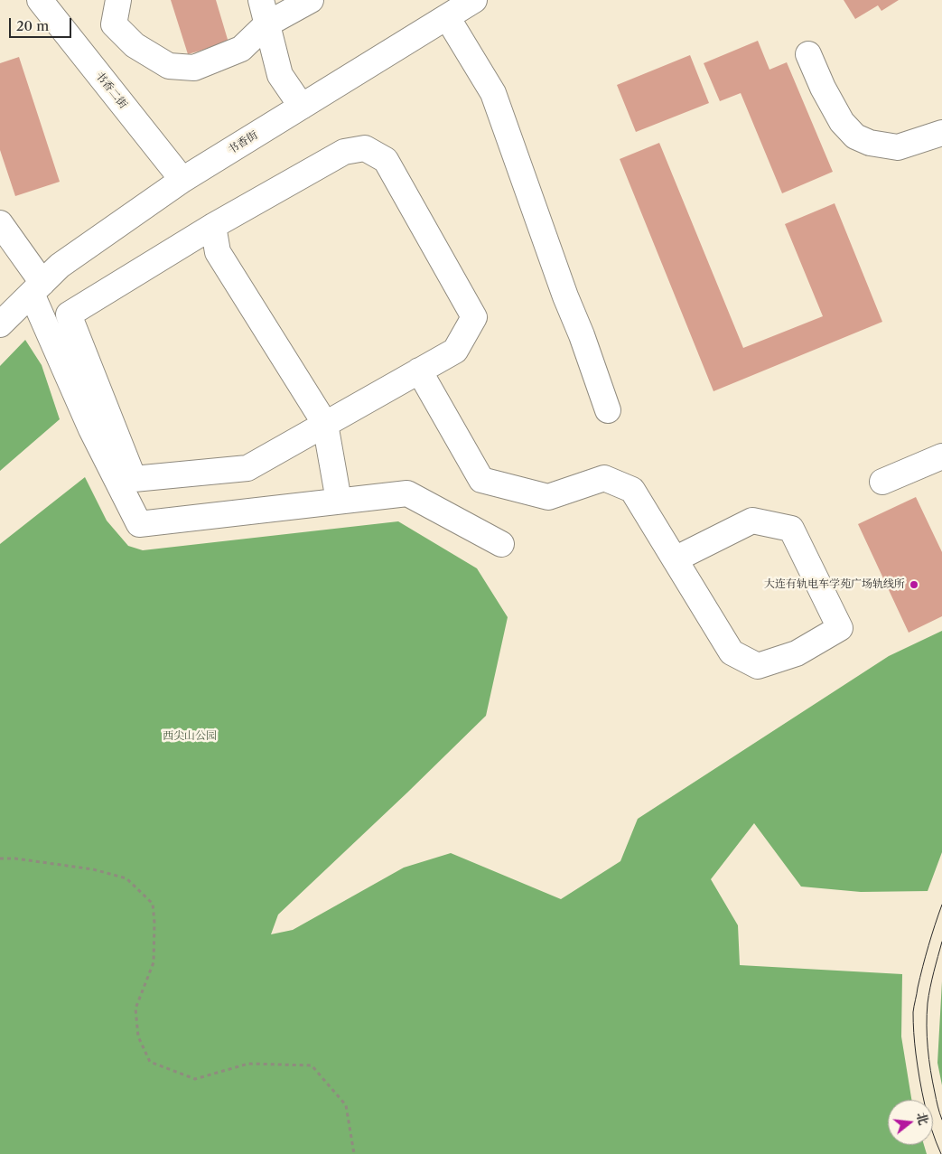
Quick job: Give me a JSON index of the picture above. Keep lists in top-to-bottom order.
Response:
{
  "streets": {
    "street": ["书香二街", "书香街"]
  },
  "crossings": [
    ["书香二街", "书香街"]
  ],
  "parks": ["西尖山公园"],
  "places": ["大连有轨电车学苑广场轨线所"],
  "scale_bar": "20 m",
  "north": "right"
}
